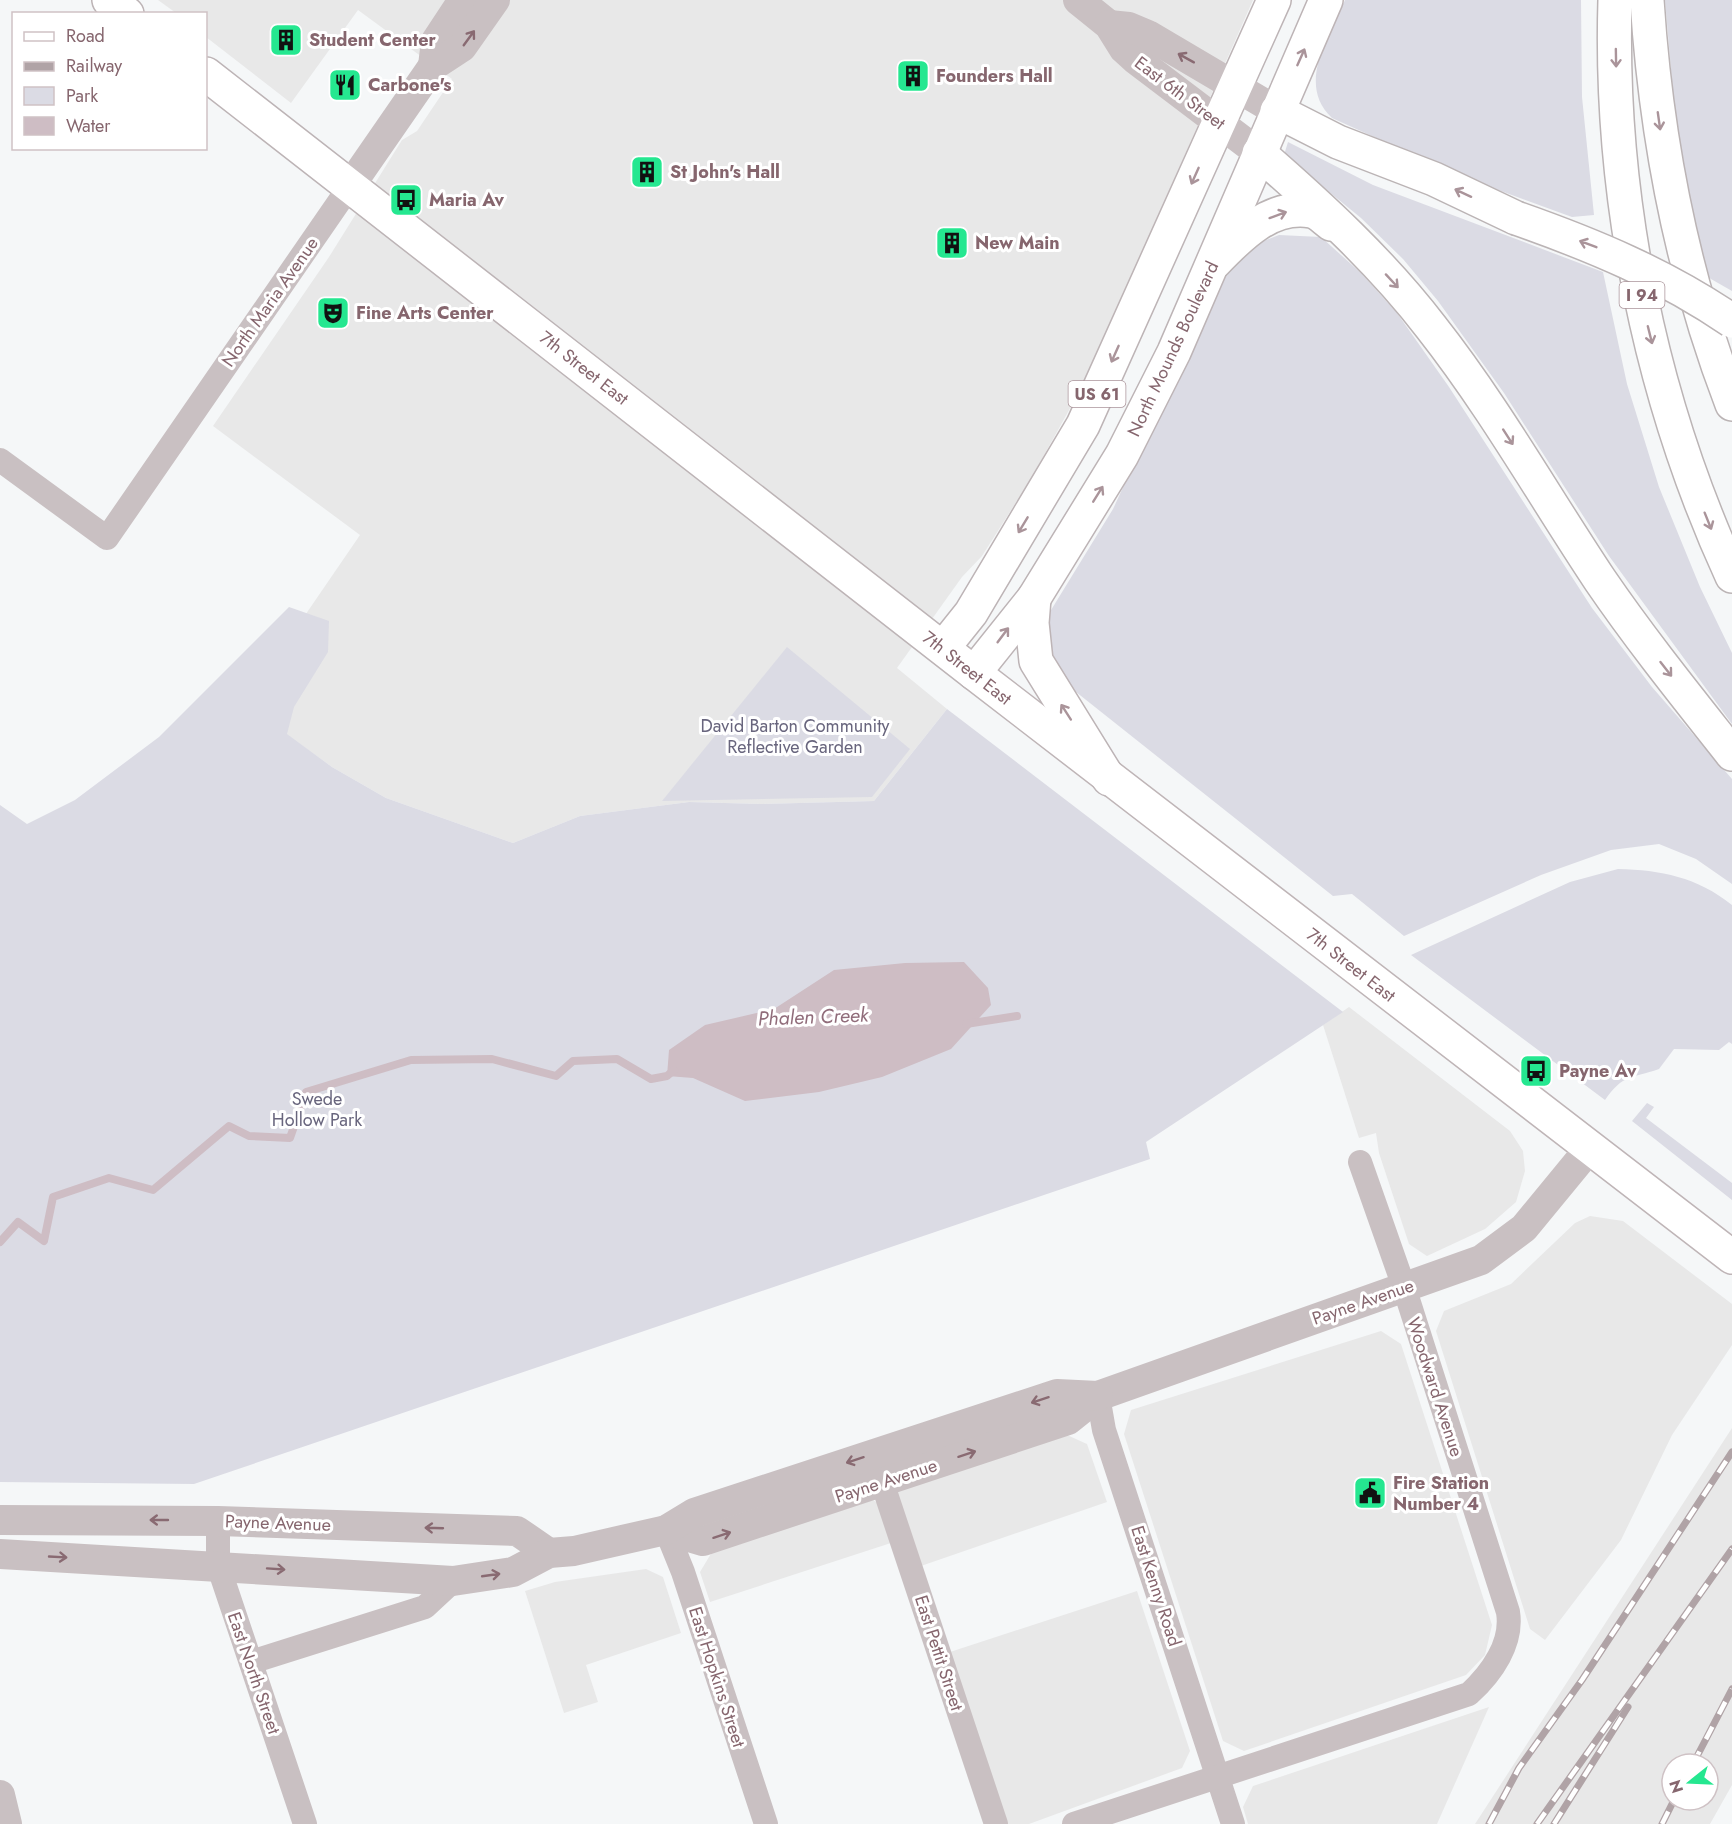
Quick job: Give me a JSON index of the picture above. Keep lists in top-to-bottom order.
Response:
{
  "streets": {
    "main road": [
      "I 94",
      "North Mounds Boulevard",
      "7th Street East",
      "US 61"
    ],
    "street": [
      "East 6th Street",
      "North Maria Avenue",
      "Payne Avenue",
      "Woodward Avenue",
      "East Kenny Road",
      "East Pettit Street",
      "East North Street",
      "East Hopkins Street"
    ]
  },
  "crossings": [
    ["East 6th Street", "North Mounds Boulevard"],
    ["East 6th Street", "US 61"],
    ["North Maria Avenue", "7th Street East"],
    ["North Mounds Boulevard", "7th Street East"],
    ["7th Street East", "US 61"],
    ["7th Street East", "Payne Avenue"],
    ["Payne Avenue", "Woodward Avenue"],
    ["Payne Avenue", "East Kenny Road"],
    ["Payne Avenue", "East Pettit Street"],
    ["Payne Avenue", "East North Street"],
    ["Payne Avenue", "East Hopkins Street"],
    ["Woodward Avenue", "East Kenny Road"]
  ],
  "water": ["Phalen Creek"],
  "parks": ["David Barton Community Reflective Garden", "Swede Hollow Park"],
  "places": {
    "building": [
      "Student Center",
      "Founders Hall",
      "St John's Hall",
      "New Main"
    ],
    "restaurant": ["Carbone's"],
    "bus stop": ["Maria Av", "Payne Av"],
    "theatre": ["Fine Arts Center"],
    "public building": ["Fire Station Number 4"]
  },
  "legend": [
    "Road",
    "Railway",
    "Park",
    "Water"
  ],
  "north": "left"
}
